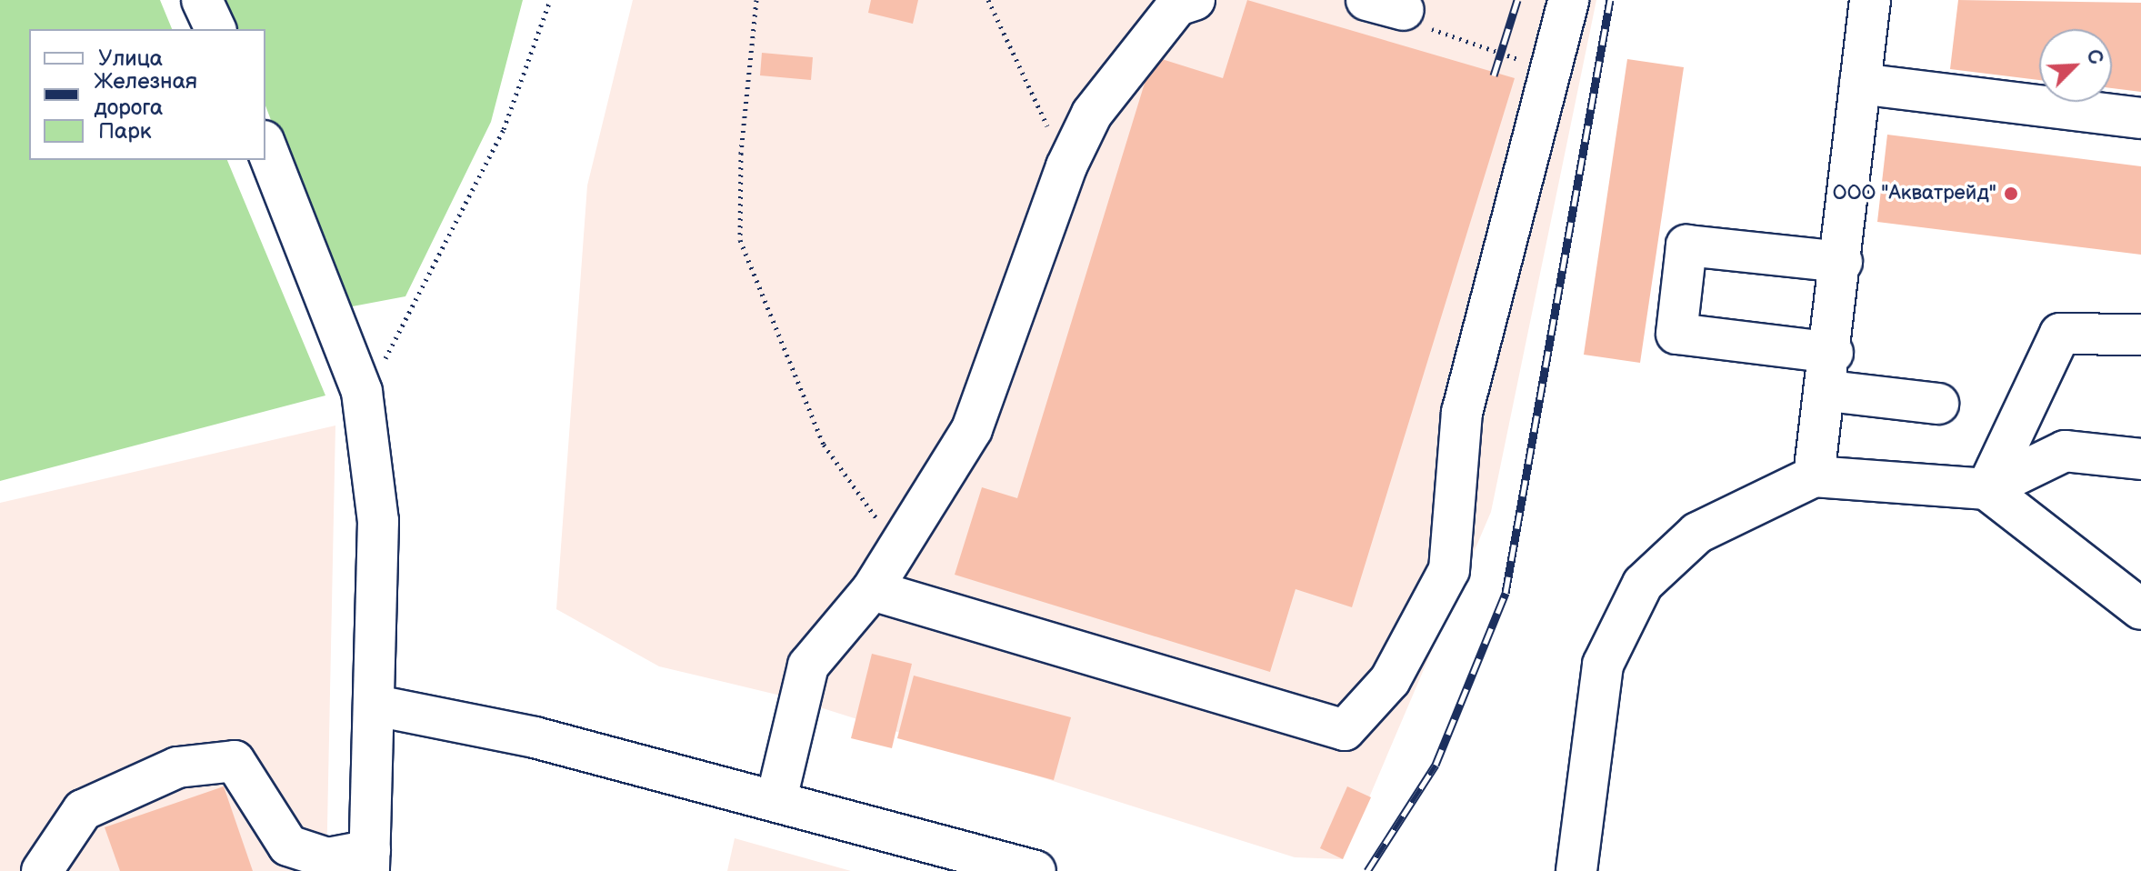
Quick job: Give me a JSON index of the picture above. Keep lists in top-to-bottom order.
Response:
{
  "places": ["ООО \"Акватрейд\""],
  "legend": ["Улица", "Железная дорога", "Парк"],
  "north": "top right"
}
